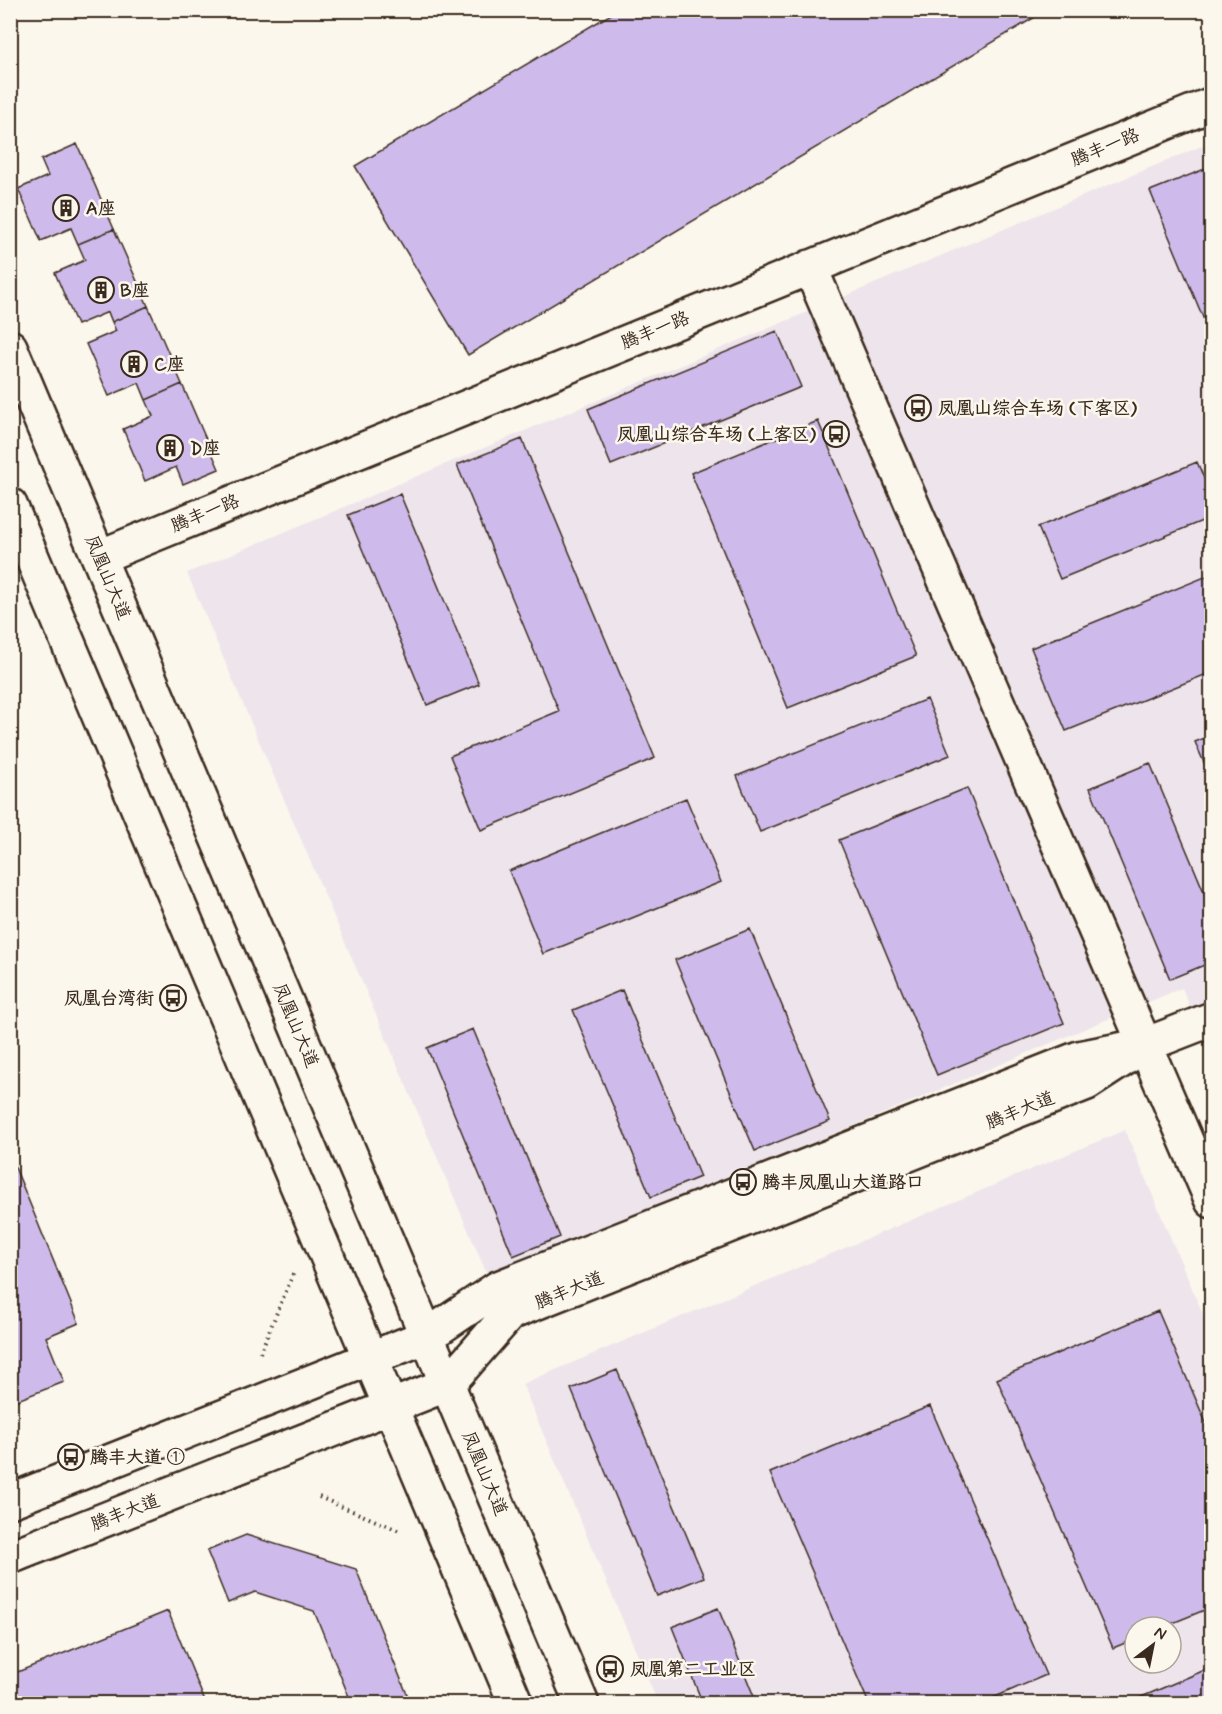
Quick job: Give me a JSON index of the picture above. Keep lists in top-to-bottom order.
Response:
{
  "streets": {
    "street": ["腾丰一路", "凤凰山大道", "腾丰大道"]
  },
  "crossings": [
    ["腾丰一路", "凤凰山大道"],
    ["凤凰山大道", "腾丰大道"]
  ],
  "places": {
    "building": [
      "A座",
      "B座",
      "C座",
      "D座"
    ],
    "bus stop": [
      "凤凰山综合车场 (下客区)",
      "凤凰山综合车场 (上客区)",
      "凤凰台湾街",
      "腾丰凤凰山大道路口",
      "腾丰大道 ①",
      "凤凰第二工业区"
    ]
  },
  "north": "top right"
}
